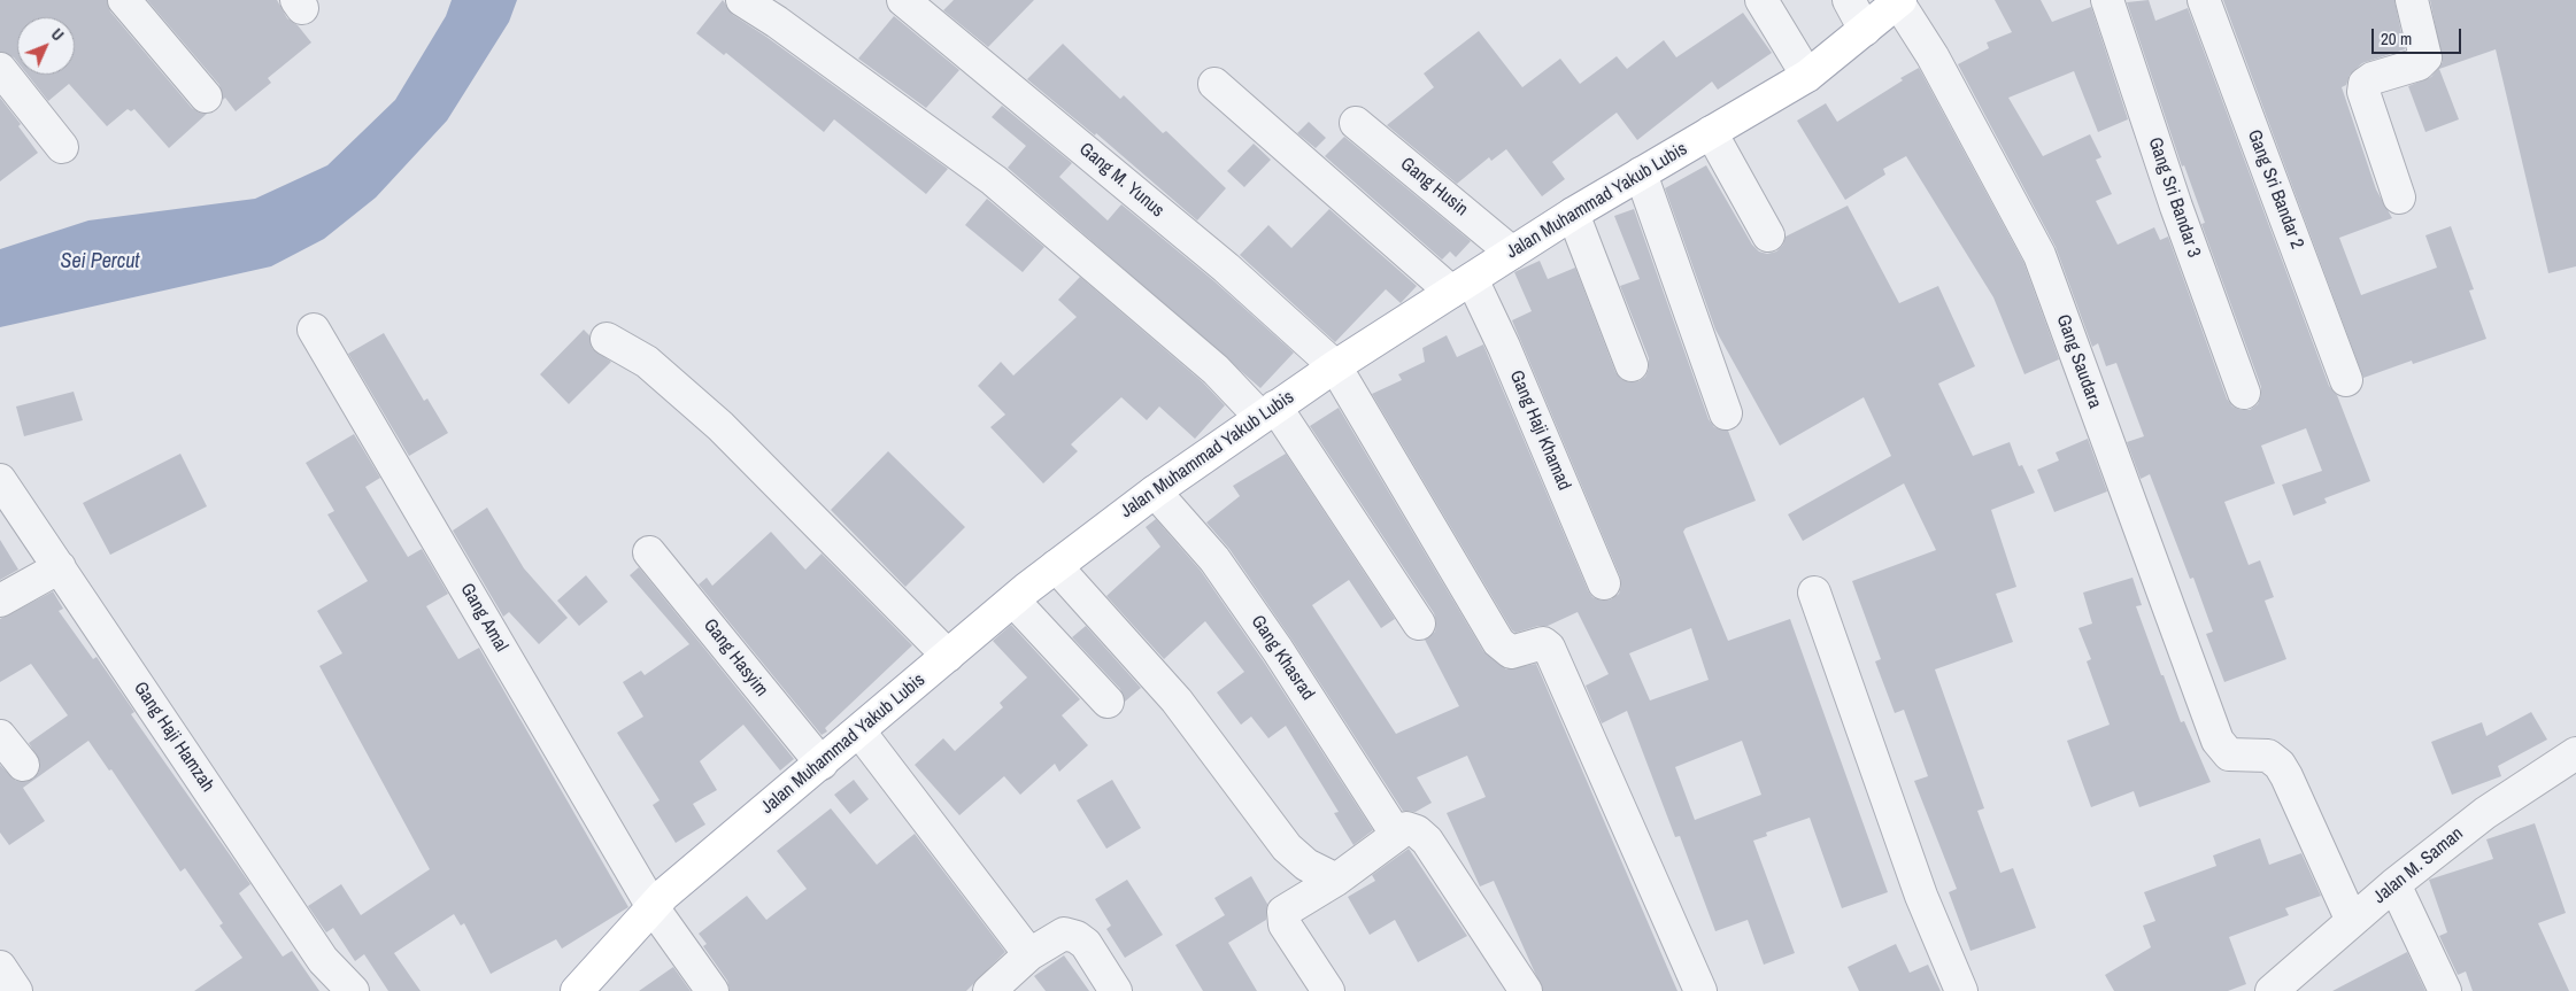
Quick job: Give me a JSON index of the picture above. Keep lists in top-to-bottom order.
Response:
{
  "streets": {
    "main road": ["Jalan Muhammad Yakub Lubis"],
    "street": [
      "Gang M. Yunus",
      "Gang Husin",
      "Gang Sri Bandar 2",
      "Gang Sri Bandar 3",
      "Gang Saudara",
      "Gang Haji Khamad",
      "Gang Amal",
      "Gang Hasyim",
      "Gang Khasrad",
      "Gang Haji Hamzah",
      "Jalan M. Saman"
    ]
  },
  "crossings": [
    ["Gang M. Yunus", "Jalan Muhammad Yakub Lubis"],
    ["Gang Husin", "Jalan Muhammad Yakub Lubis"],
    ["Jalan Muhammad Yakub Lubis", "Gang Saudara"],
    ["Jalan Muhammad Yakub Lubis", "Gang Haji Khamad"],
    ["Jalan Muhammad Yakub Lubis", "Gang Amal"],
    ["Jalan Muhammad Yakub Lubis", "Gang Hasyim"],
    ["Jalan Muhammad Yakub Lubis", "Gang Khasrad"],
    ["Gang Saudara", "Jalan M. Saman"]
  ],
  "water": ["Sei Percut"],
  "scale_bar": "20 m",
  "north": "top right"
}
